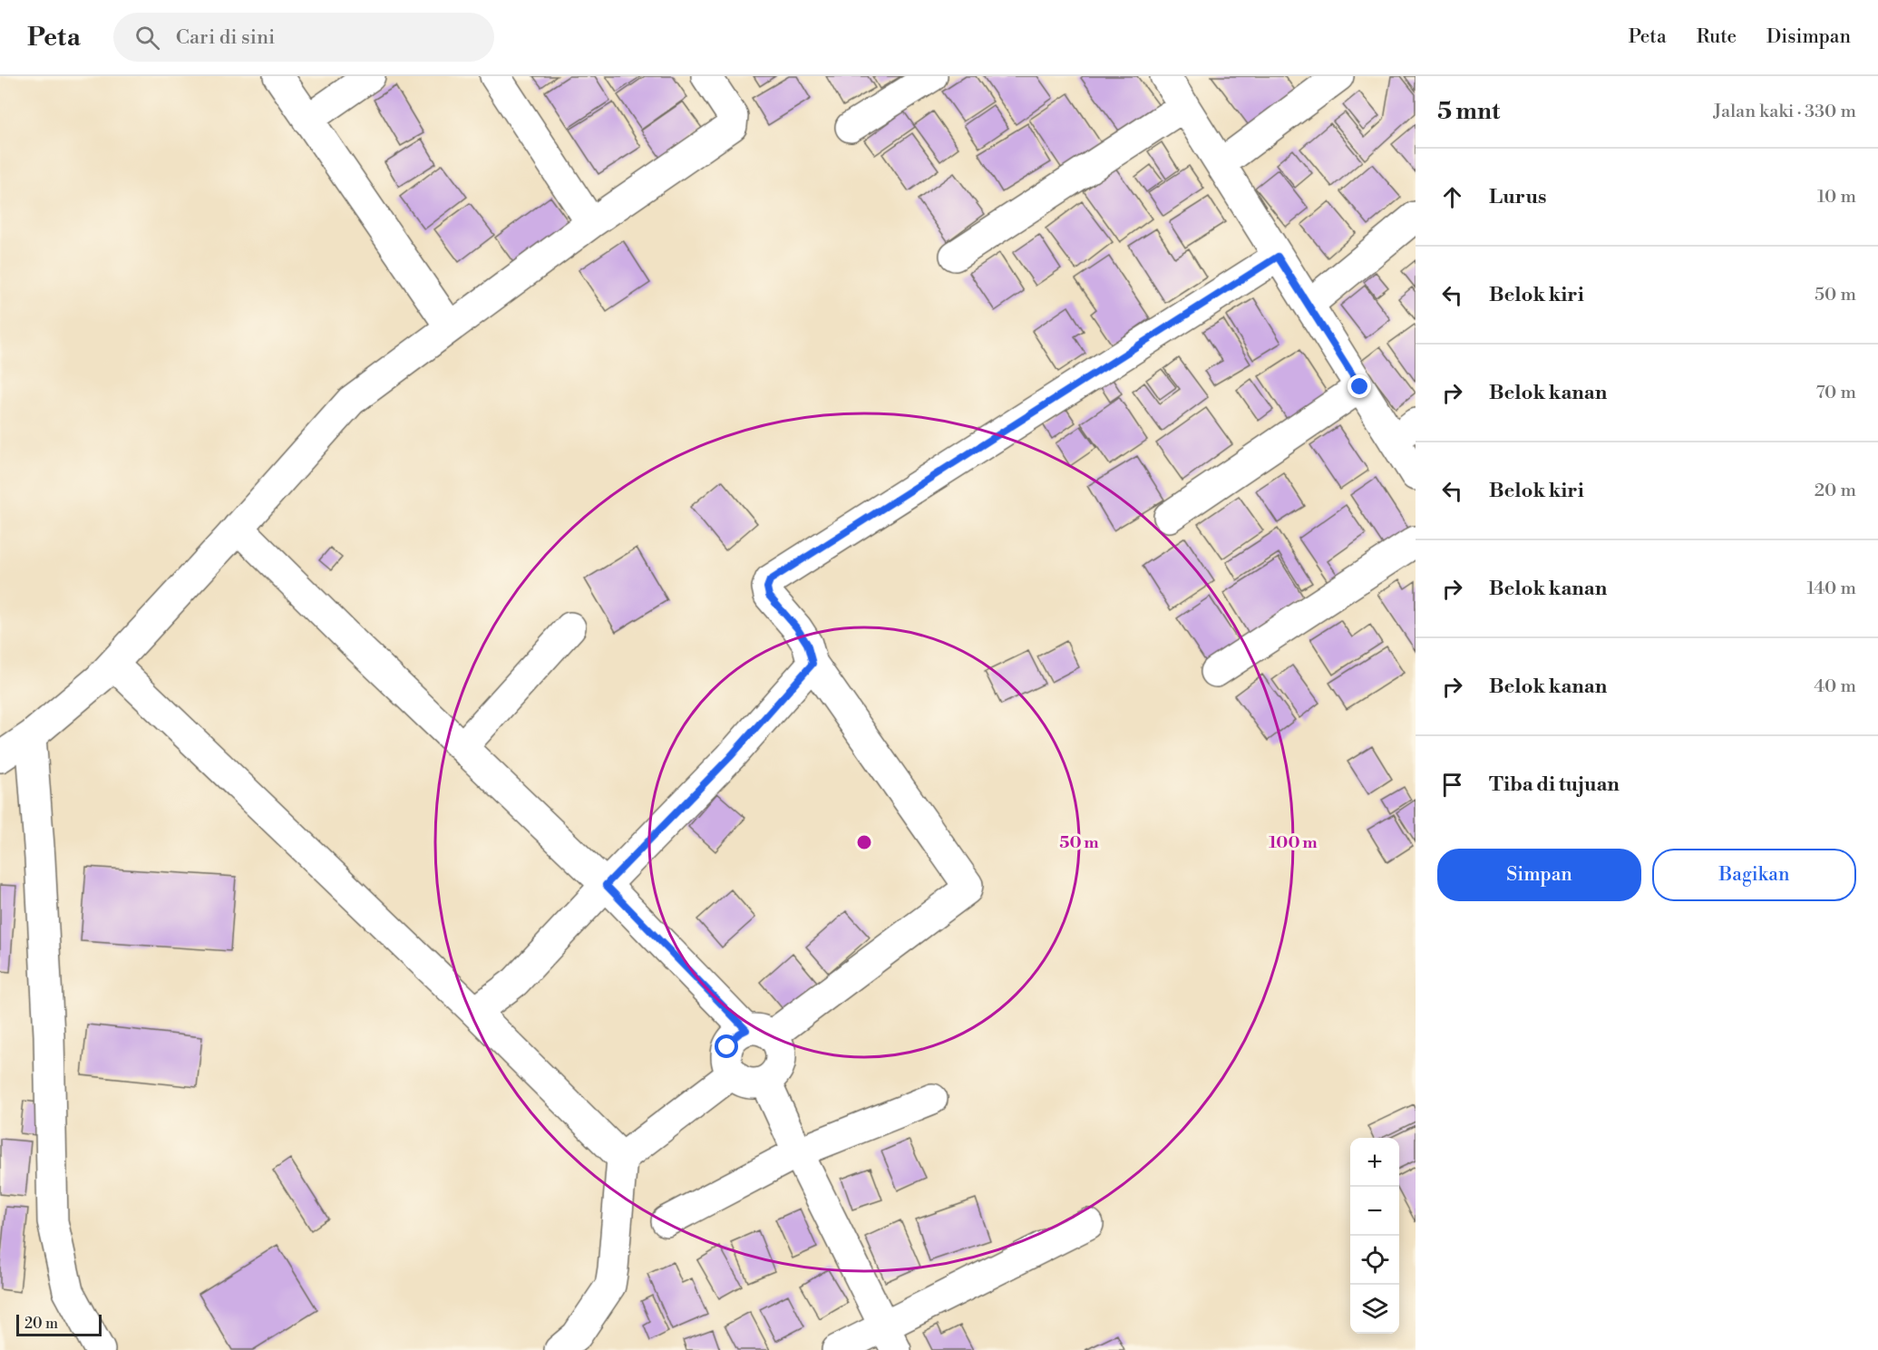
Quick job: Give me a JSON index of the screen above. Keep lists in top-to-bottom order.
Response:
{
  "scale_bar": "20 m",
  "page": {
    "header": "Peta",
    "search": "Cari di sini",
    "nav": ["Peta", "Rute", "Disimpan"],
    "heading": ["5 mnt", "Jalan kaki · 330 m"],
    "list": [
      ["Lurus", "10 m"],
      ["Belok kiri", "50 m"],
      ["Belok kanan", "70 m"],
      ["Belok kiri", "20 m"],
      ["Belok kanan", "140 m"],
      ["Belok kanan", "40 m"],
      "Tiba di tujuan"
    ],
    "buttons": ["Simpan", "Bagikan"],
    "map_buttons": ["+", "−"],
    "scale": "20 m"
  },
  "rings": ["50 m", "100 m"]
}
